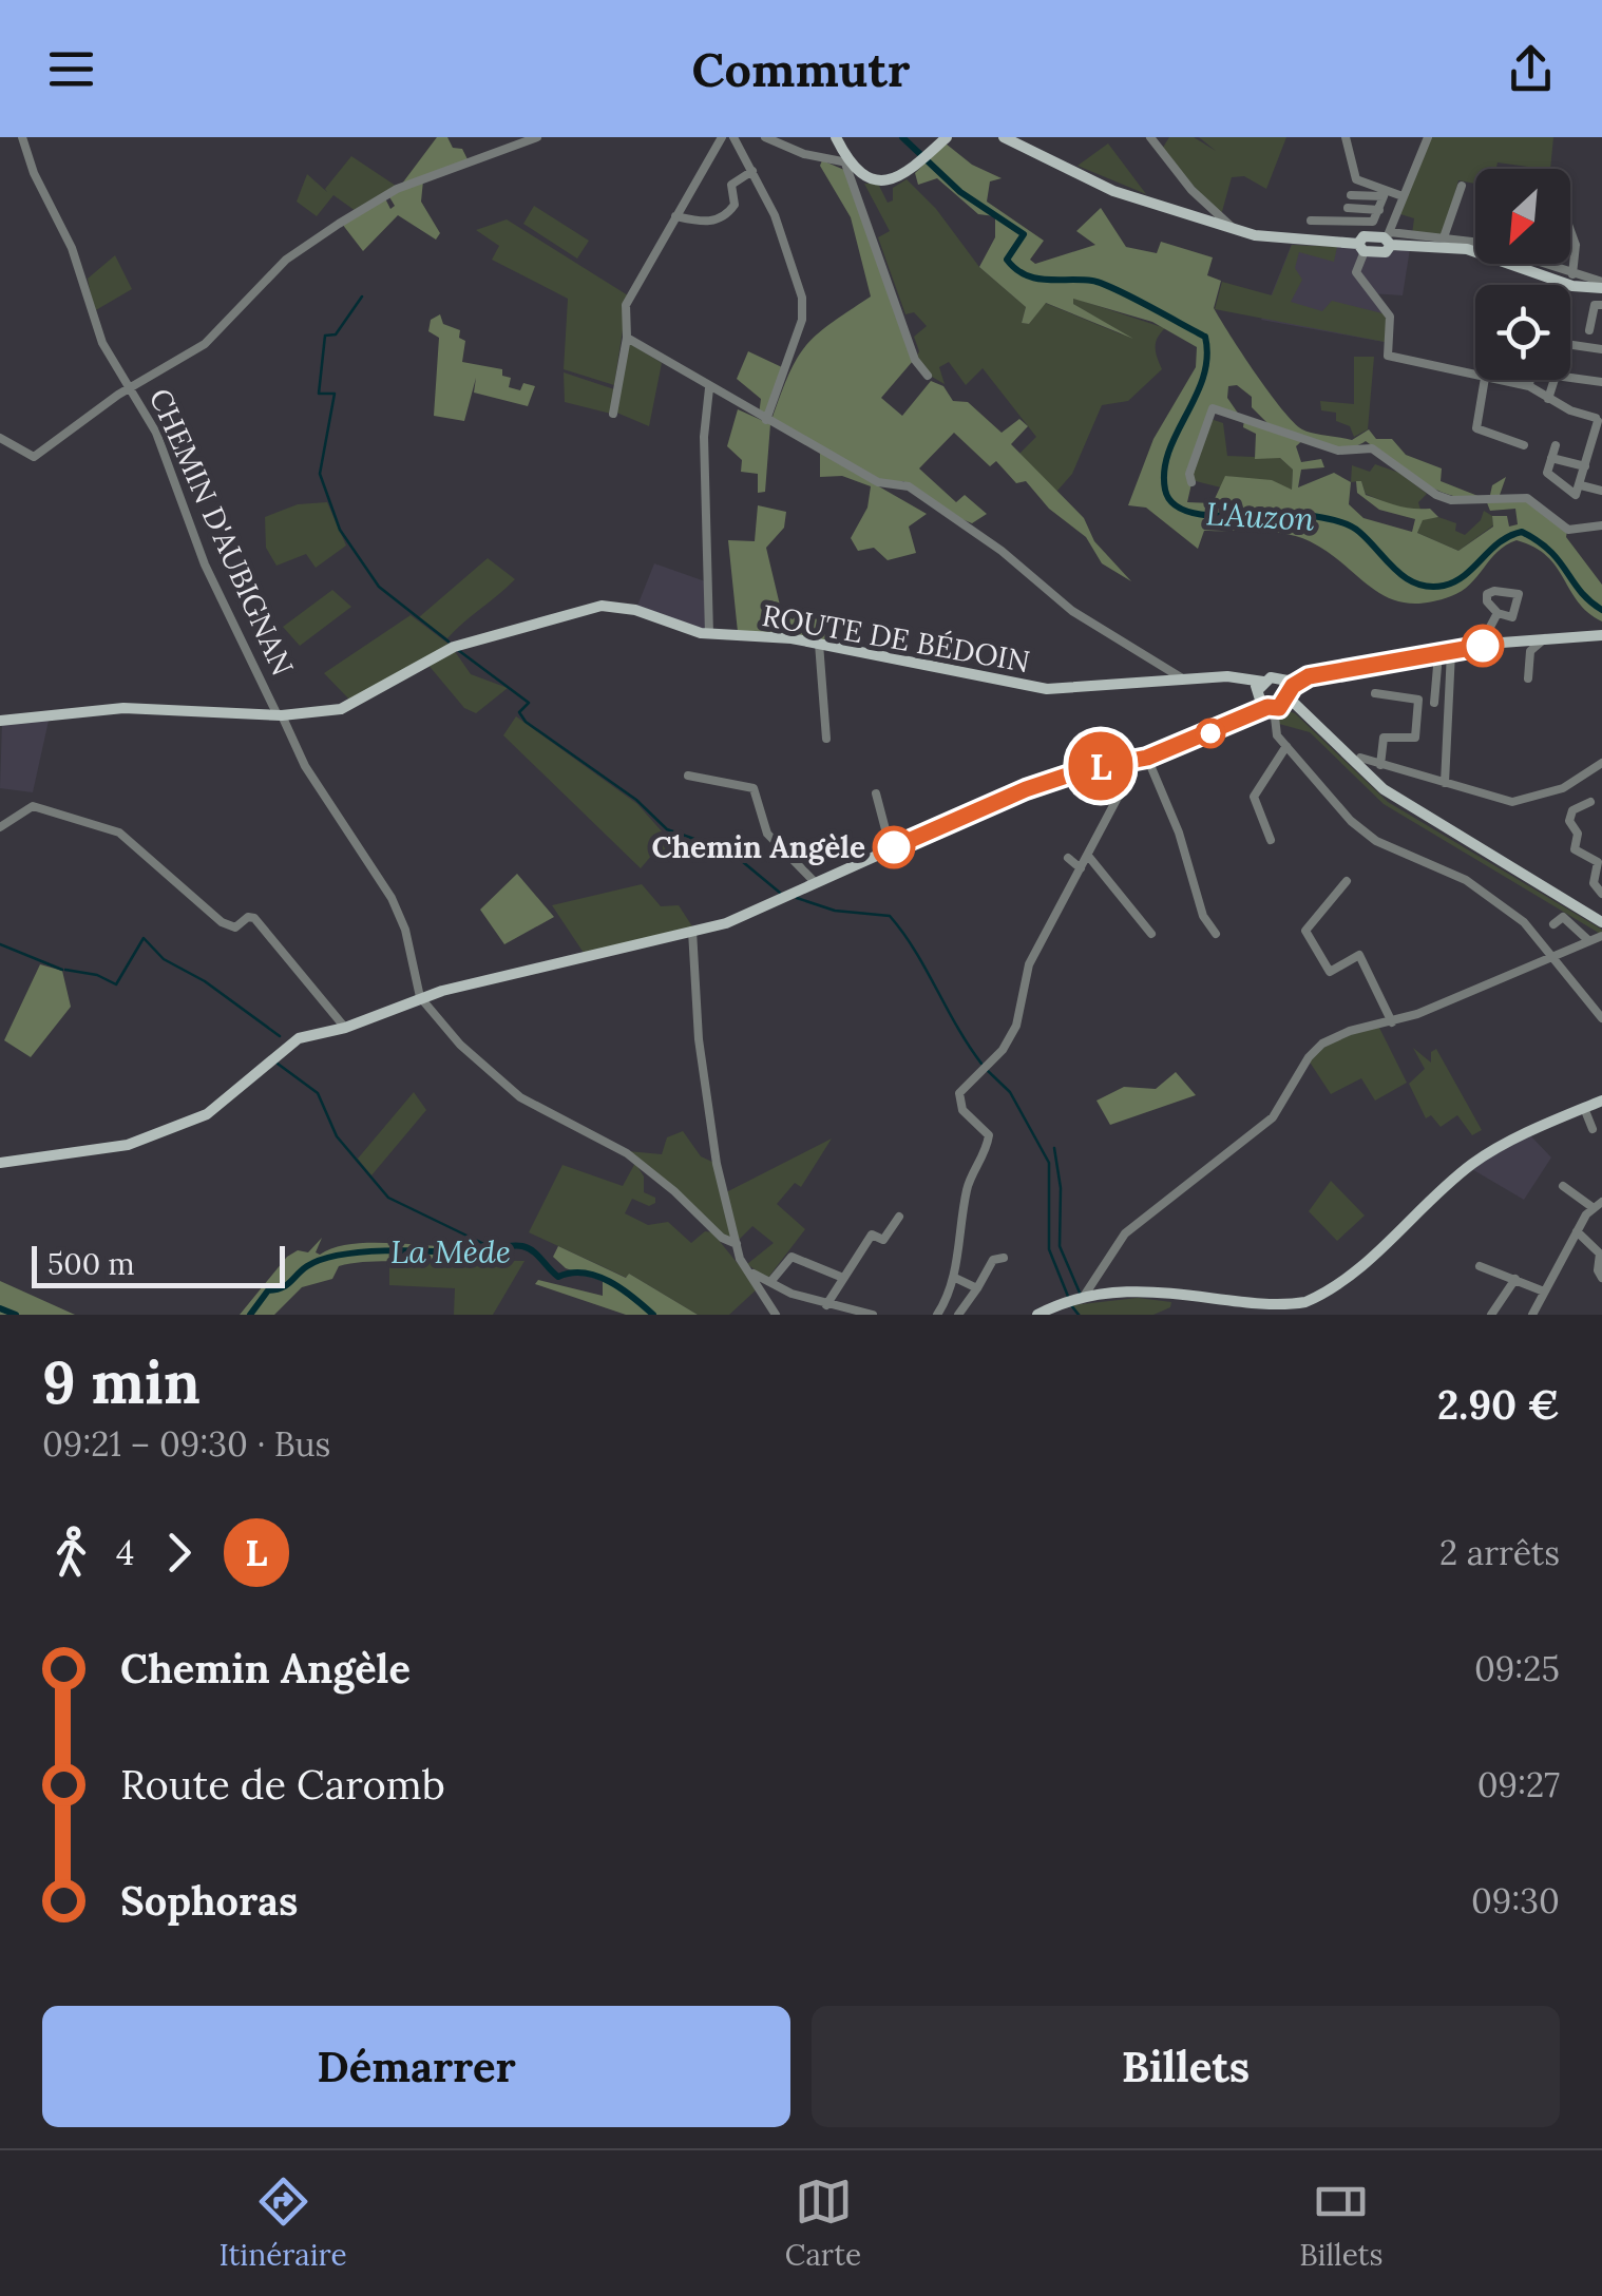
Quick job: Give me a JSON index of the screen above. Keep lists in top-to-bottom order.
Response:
{
  "streets": {
    "main road": ["ROUTE DE BÉDOIN"],
    "street": ["CHEMIN D'AUBIGNAN"]
  },
  "crossings": [
    ["CHEMIN D'AUBIGNAN", "ROUTE DE BÉDOIN"]
  ],
  "water": ["L'Auzon", "La Mède"],
  "places": ["Chemin Angèle"],
  "lines": ["bus line L"],
  "scale_bar": "500 m",
  "north": "bottom left",
  "page": {
    "header": "Commutr",
    "on_map": "L",
    "scale": "500 m",
    "heading": ["9 min", "09:21 – 09:30 · Bus", "2.90 €"],
    "legs": ["4", "L", "2 arrêts"],
    "list": [
      {
        "name": "Chemin Angèle",
        "value": "09:25"
      },
      {
        "name": "Route de Caromb",
        "value": "09:27"
      },
      {
        "name": "Sophoras",
        "value": "09:30"
      }
    ],
    "buttons": ["Démarrer", "Billets"],
    "tabs": ["Itinéraire", "Carte", "Billets"]
  }
}
